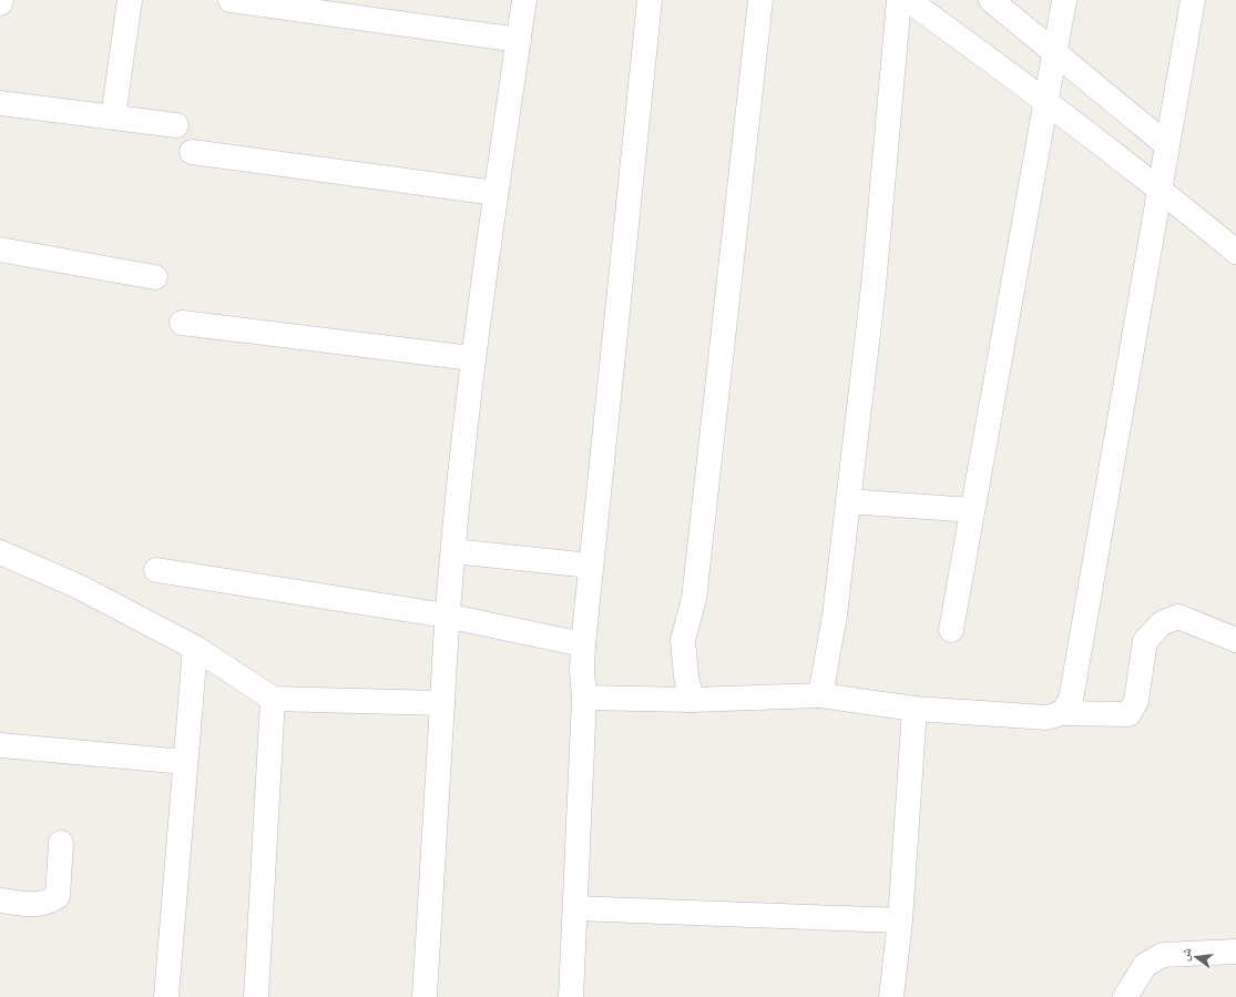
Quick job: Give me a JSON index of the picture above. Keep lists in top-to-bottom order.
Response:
{
  "north": "left"
}
